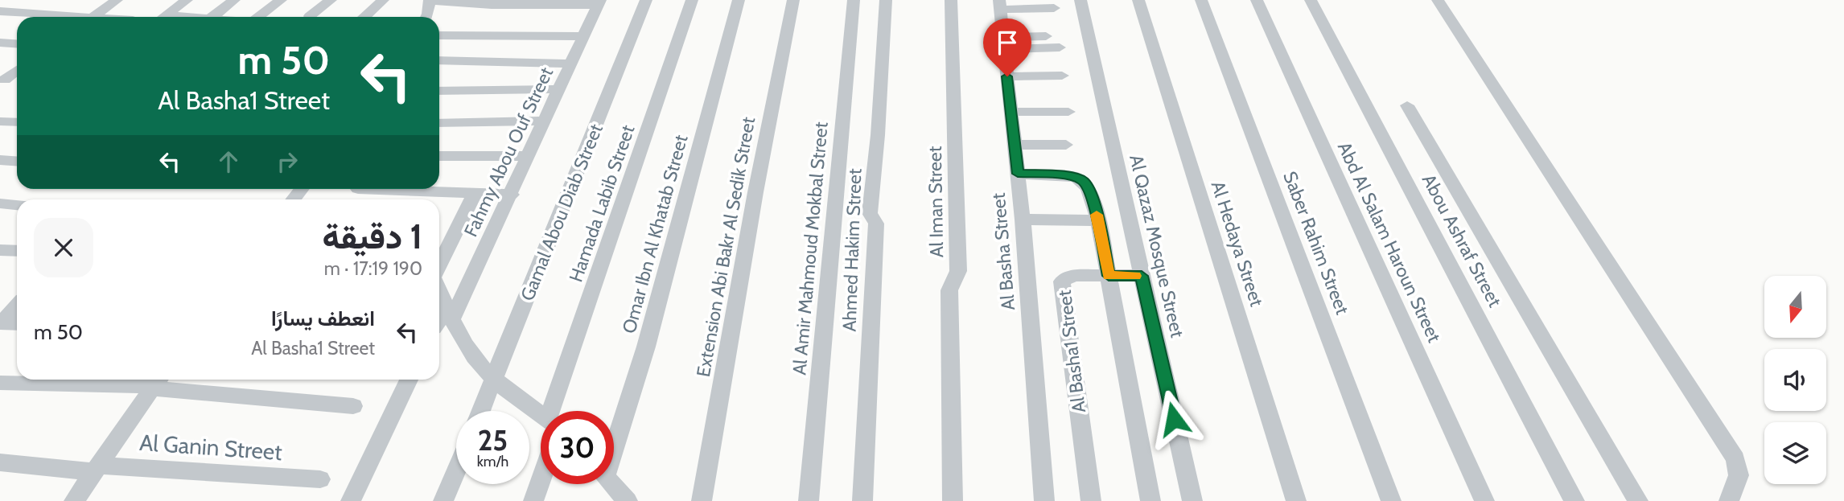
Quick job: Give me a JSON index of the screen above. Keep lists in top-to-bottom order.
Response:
{
  "streets": {
    "street": [
      "Fahmy Abou Ouf Street",
      "Al Iman Street",
      "Hamada Labib Street",
      "Gamal Abou Diab Street",
      "Omar Ibn Al Khatab Street",
      "Abou Ashraf Street",
      "Abd Al Salam Haroun Street",
      "Saber Rahim Street",
      "Al Hedaya Street",
      "Al Qazaz Mosque Street",
      "Extension Abi Bakr Al Sedik Street",
      "Al Amir Mahmoud Mokbal Street",
      "Ahmed Hakim Street",
      "Al Basha Street",
      "Al Basha1 Street",
      "Al Ganin Street"
    ]
  },
  "crossings": [
    ["Al Qazaz Mosque Street", "Al Basha1 Street"]
  ],
  "north": "bottom",
  "page": {
    "turn": ["50 m", "Al Basha1 Street"],
    "heading": ["1 دقيقة", "190 m · 17:19"],
    "list": [
      {
        "name": "انعطف يسارًا",
        "note": "Al Basha1 Street",
        "value": "50 m"
      }
    ],
    "speed": "25 km/h",
    "limit": "30"
  }
}
